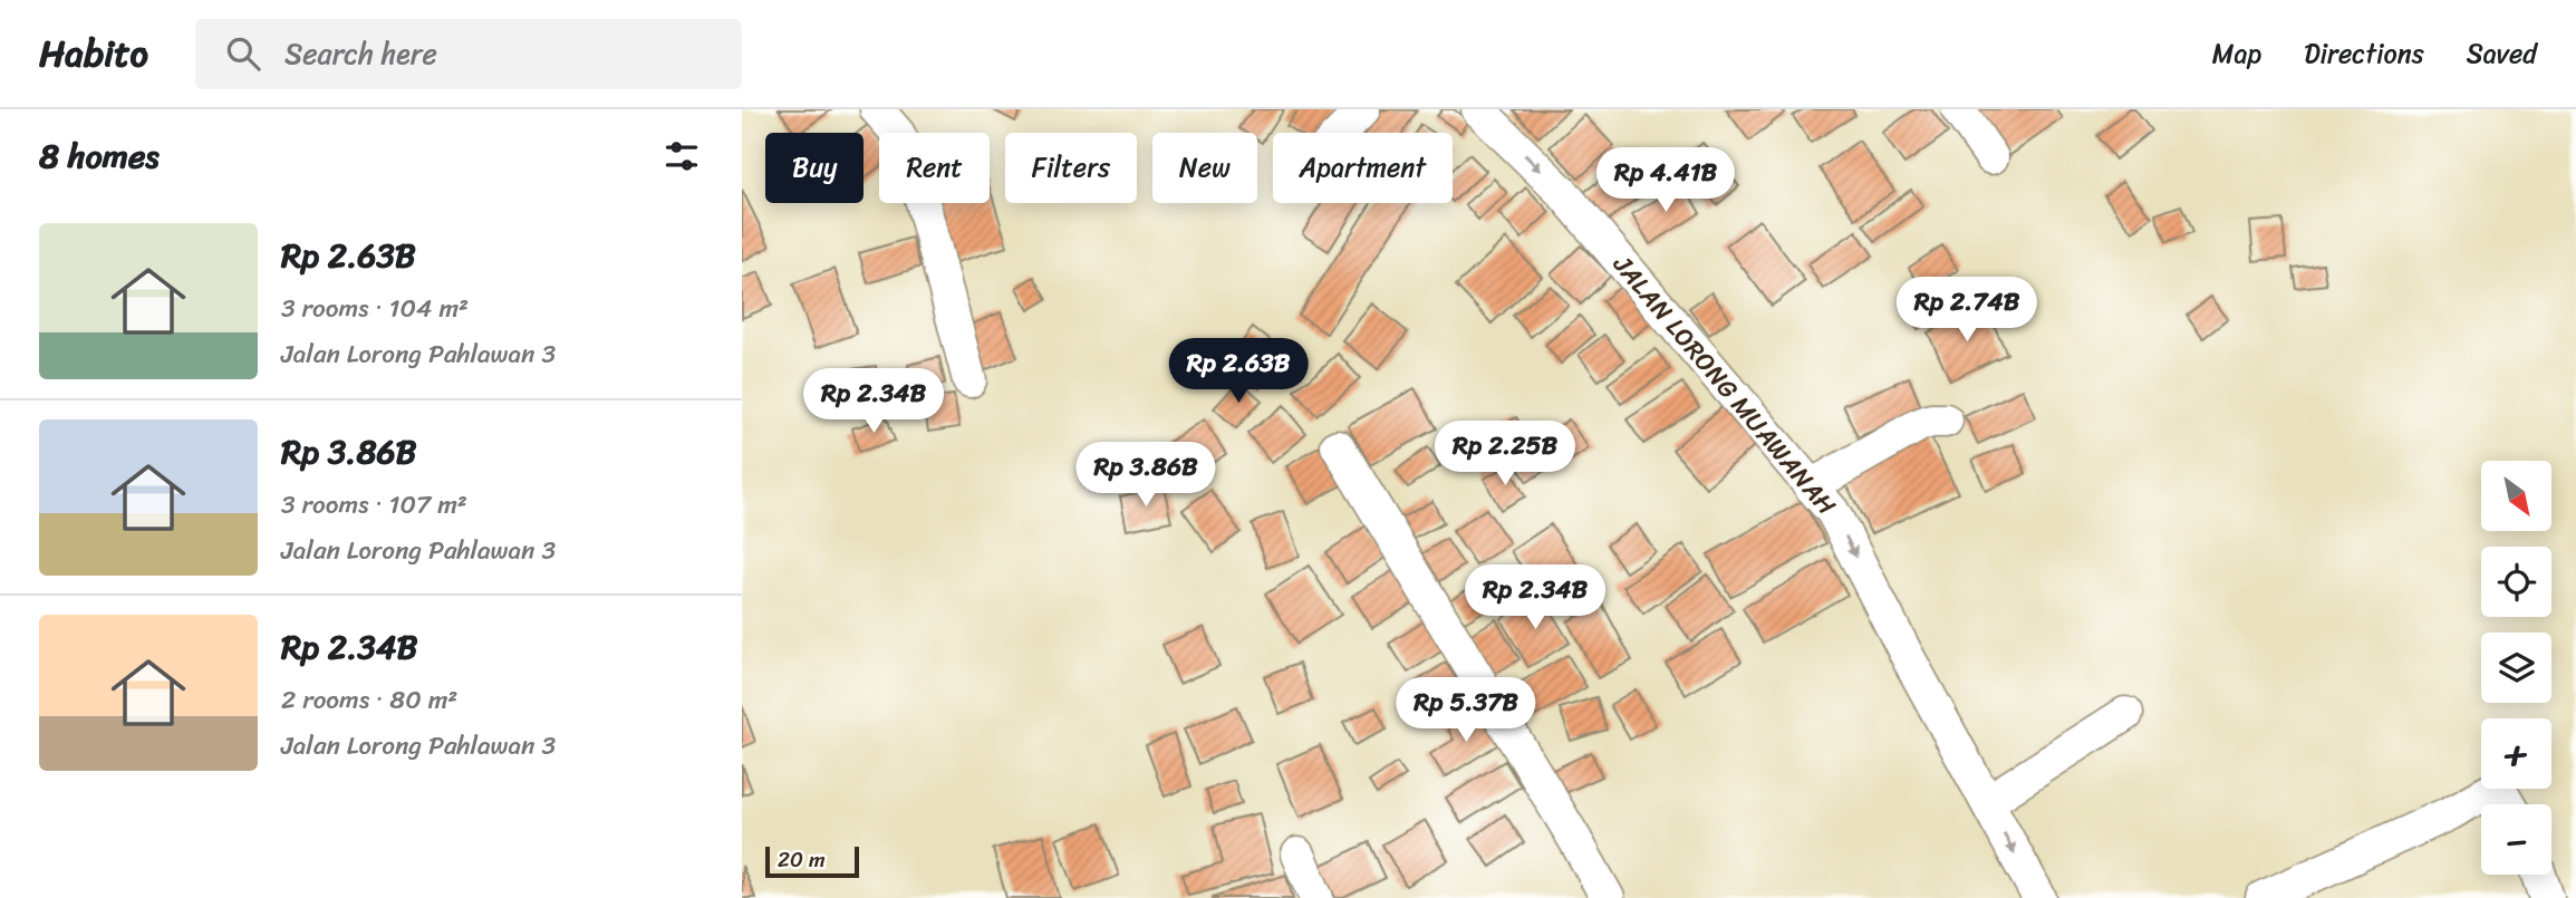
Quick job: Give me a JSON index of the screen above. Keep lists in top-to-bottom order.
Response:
{
  "streets": {
    "street": ["JALAN LORONG MUAWANAH"]
  },
  "one_way": ["JALAN LORONG MUAWANAH"],
  "scale_bar": "20 m",
  "north": "bottom right",
  "page": {
    "header": "Habito",
    "search": "Search here",
    "nav": ["Map", "Directions", "Saved"],
    "heading": "8 homes",
    "chip": [
      "Buy",
      "Rent",
      "Filters",
      "New",
      "Apartment"
    ],
    "price": [
      "Rp 4.41B",
      "Rp 2.74B",
      "Rp 2.63B",
      "Rp 2.34B",
      "Rp 2.25B",
      "Rp 3.86B",
      "Rp 2.34B",
      "Rp 5.37B"
    ],
    "list": [
      {
        "name": "Rp 2.63B",
        "note": "3 rooms · 104 m² · Jalan Lorong Pahlawan 3"
      },
      {
        "name": "Rp 3.86B",
        "note": "3 rooms · 107 m² · Jalan Lorong Pahlawan 3"
      },
      {
        "name": "Rp 2.34B",
        "note": "2 rooms · 80 m² · Jalan Lorong Pahlawan 3"
      }
    ],
    "map_buttons": ["+", "−"],
    "scale": "20 m"
  }
}
